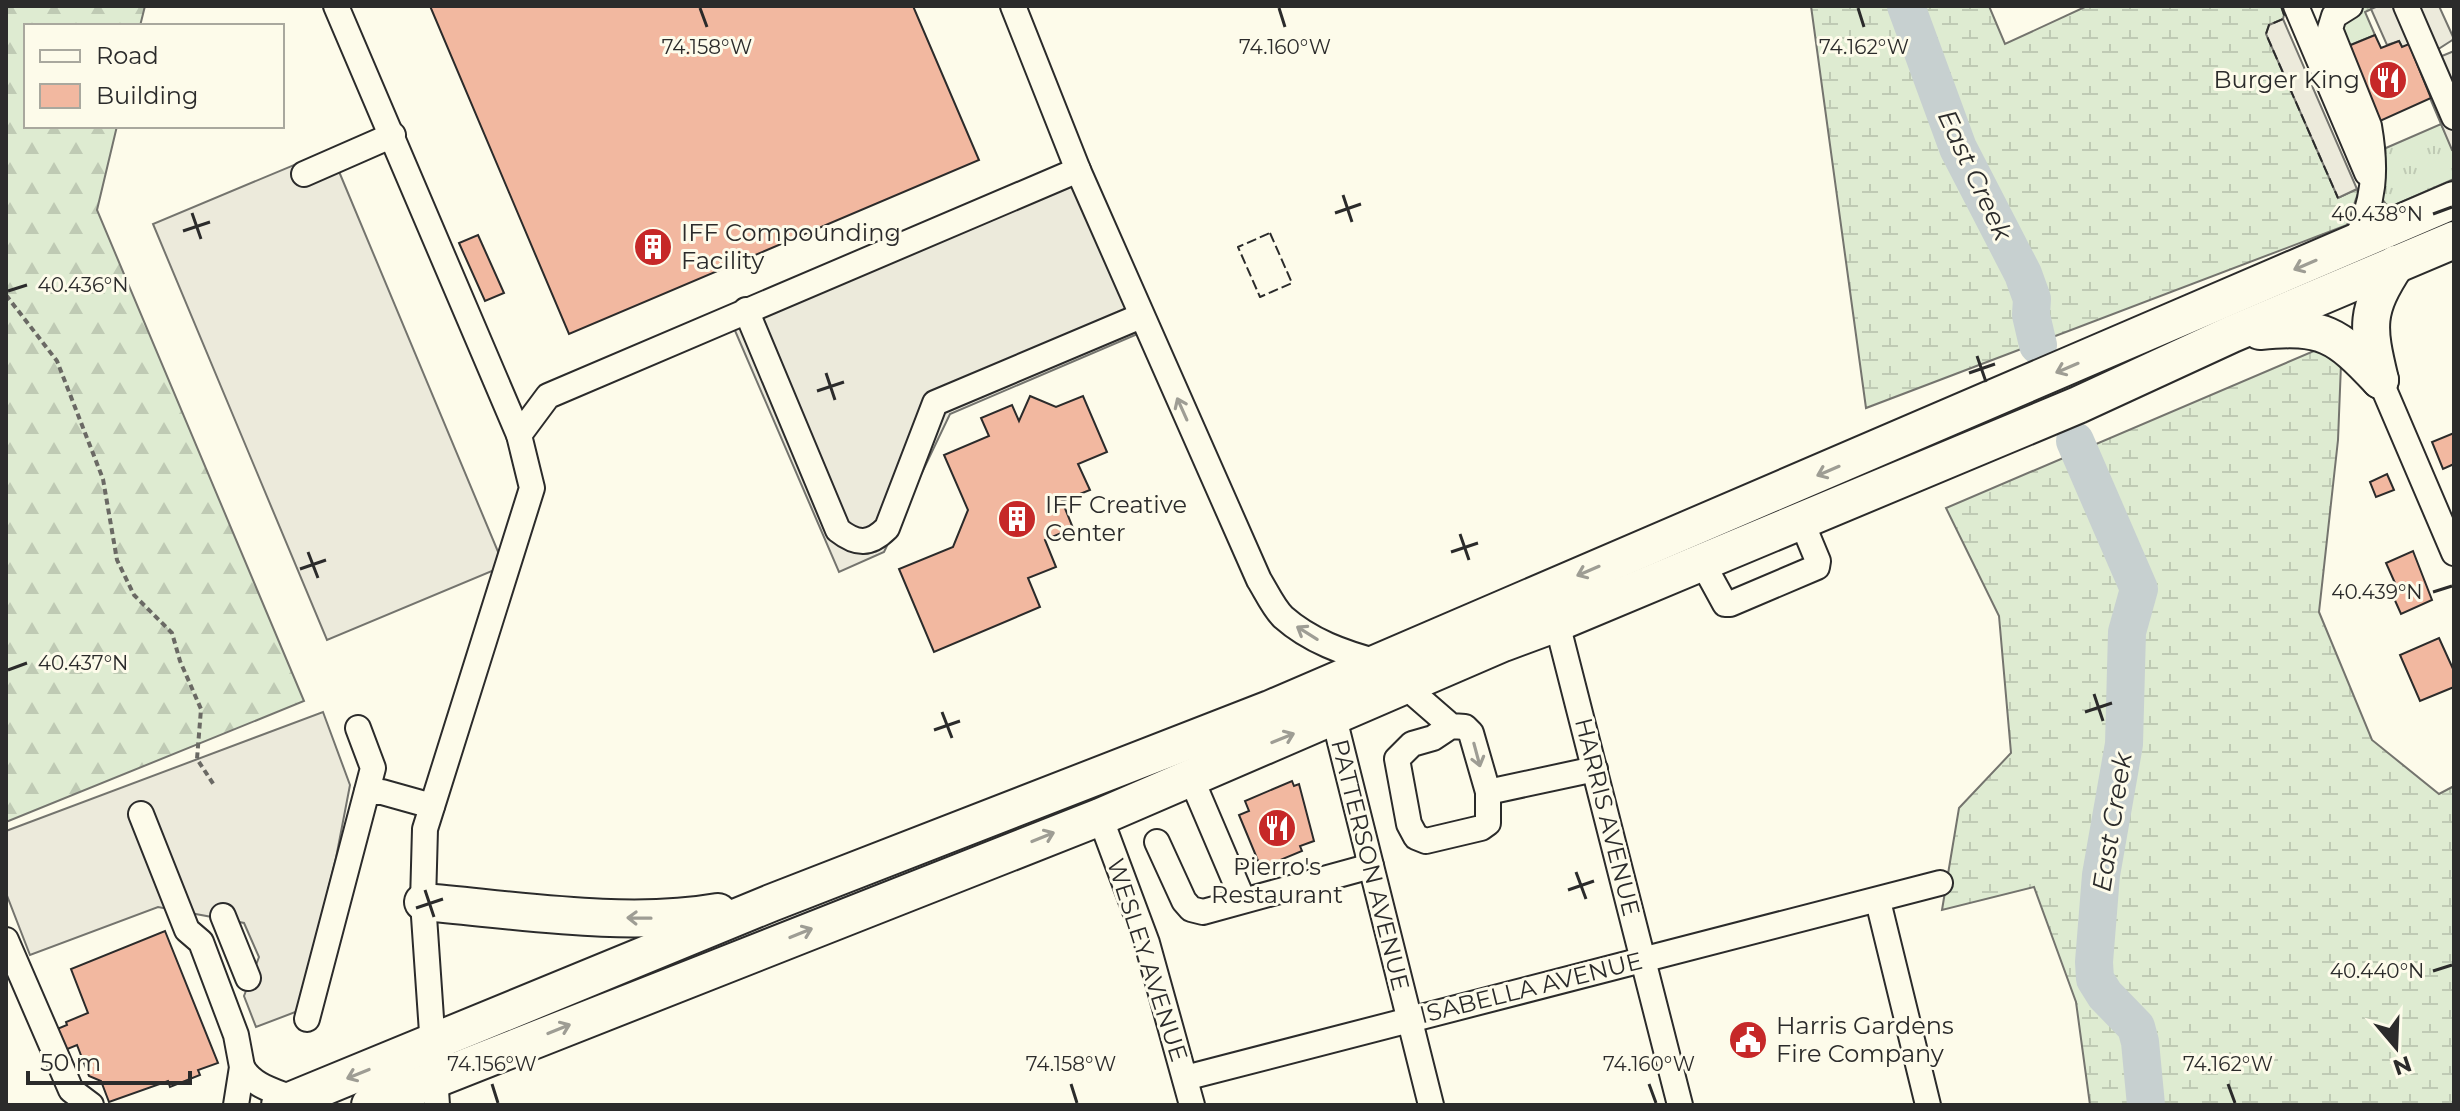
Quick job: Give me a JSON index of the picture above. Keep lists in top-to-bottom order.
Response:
{
  "streets": {
    "street": [
      "HARRIS AVENUE",
      "PATTERSON AVENUE",
      "WESLEY AVENUE",
      "ISABELLA AVENUE"
    ]
  },
  "crossings": [
    ["HARRIS AVENUE", "ISABELLA AVENUE"],
    ["PATTERSON AVENUE", "ISABELLA AVENUE"],
    ["WESLEY AVENUE", "ISABELLA AVENUE"]
  ],
  "water": ["East Creek"],
  "places": {
    "restaurant": ["Burger King", "Pierro's Restaurant"],
    "building": ["IFF Compounding Facility", "IFF Creative Center"],
    "public building": ["Harris Gardens Fire Company"]
  },
  "legend": ["Road", "Building"],
  "scale_bar": "50 m",
  "north": "bottom",
  "coordinates": [
    "74.158°W",
    "74.160°W",
    "74.162°W",
    "40.438°N",
    "40.436°N",
    "40.439°N",
    "40.437°N",
    "40.440°N",
    "74.156°W"
  ]
}
